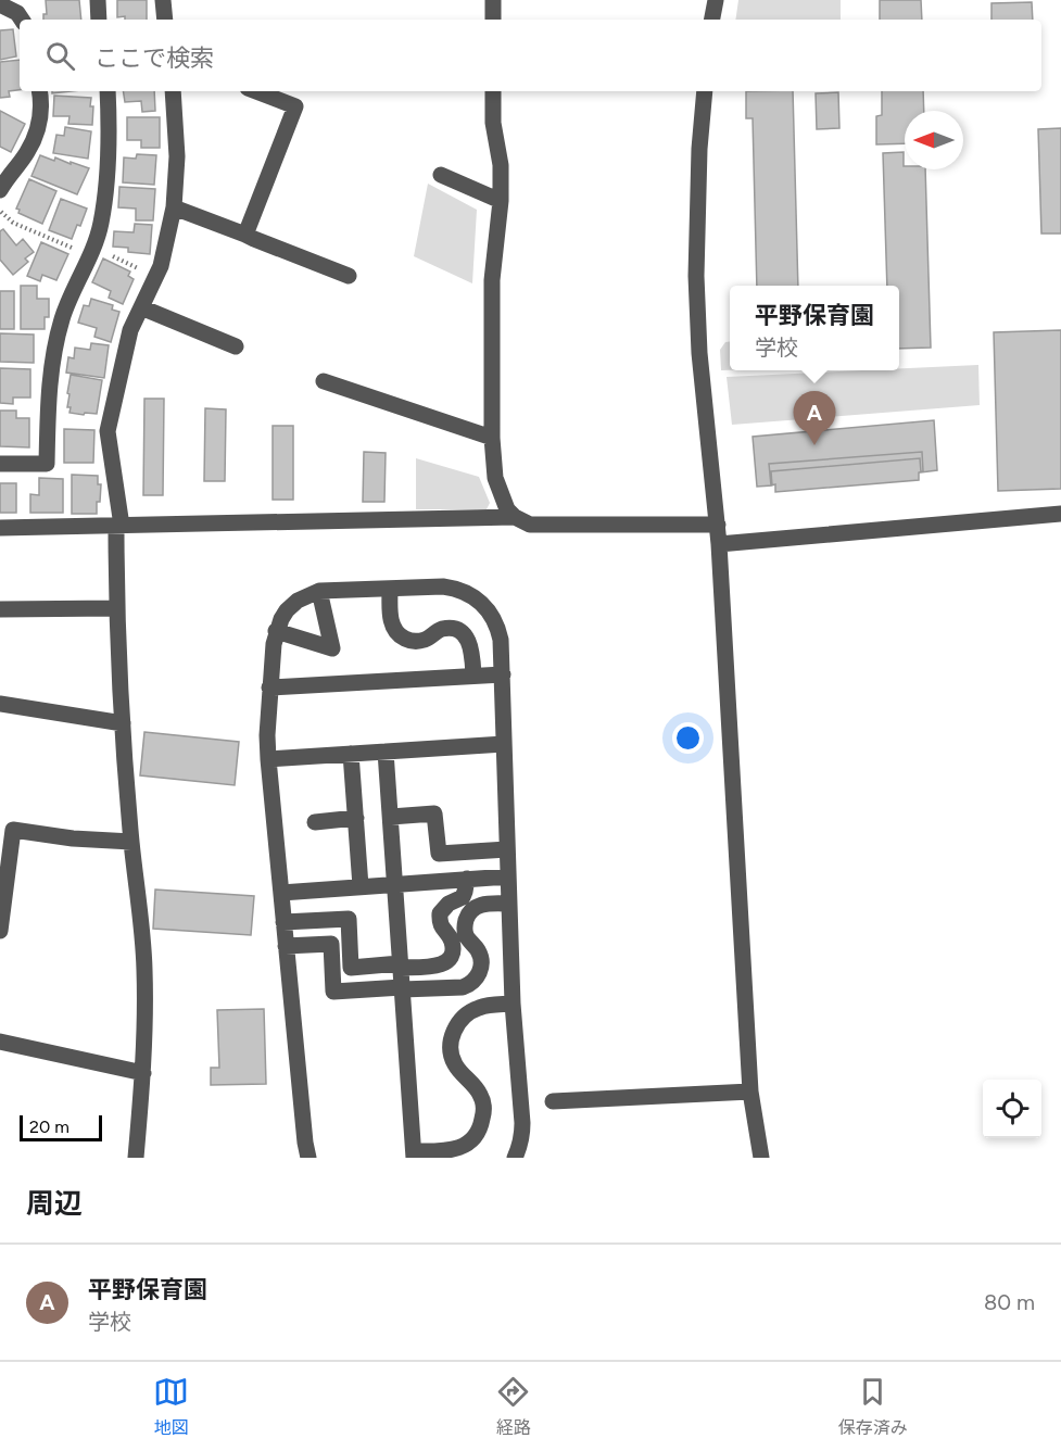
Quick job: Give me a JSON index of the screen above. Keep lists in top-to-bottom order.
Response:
{
  "scale_bar": "20 m",
  "north": "left",
  "page": {
    "search": "ここで検索",
    "popup": ["平野保育園", "学校"],
    "pins": "A",
    "scale": "20 m",
    "heading": "周辺",
    "list": [
      {
        "mark": "A",
        "name": "平野保育園",
        "note": "学校",
        "value": "80 m"
      }
    ],
    "nav": ["地図", "経路", "保存済み"]
  }
}
